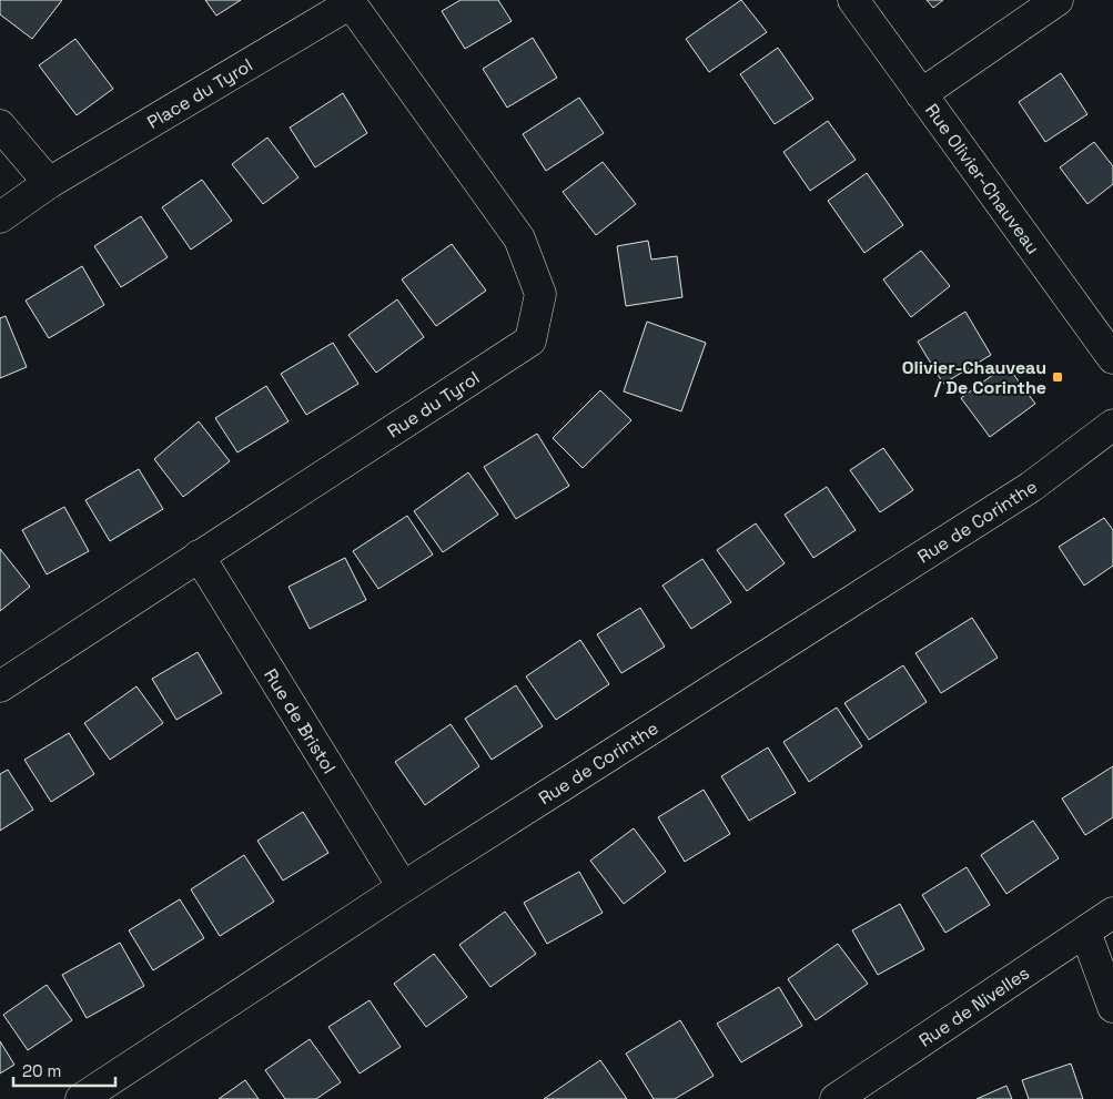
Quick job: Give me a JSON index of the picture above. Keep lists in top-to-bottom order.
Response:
{
  "streets": {
    "street": [
      "Place du Tyrol",
      "Rue Olivier-Chauveau",
      "Rue du Tyrol",
      "Rue de Corinthe",
      "Rue de Bristol",
      "Rue de Nivelles"
    ]
  },
  "crossings": [
    ["Place du Tyrol", "Rue du Tyrol"],
    ["Rue du Tyrol", "Rue de Bristol"],
    ["Rue de Corinthe", "Rue de Bristol"]
  ],
  "places": {
    "transit": ["Olivier-Chauveau / De Corinthe"]
  },
  "scale_bar": "20 m"
}
